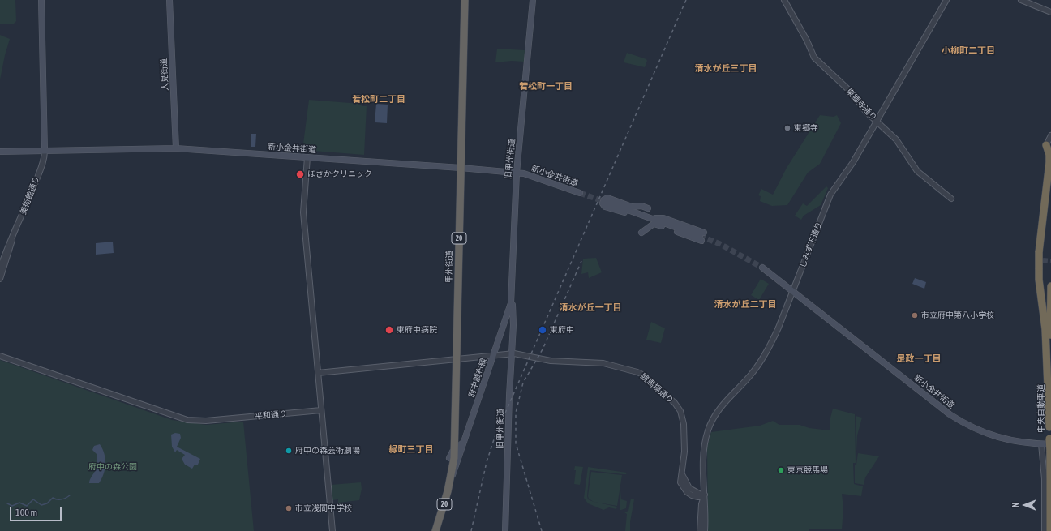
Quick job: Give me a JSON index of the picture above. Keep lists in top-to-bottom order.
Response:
{
  "streets": {
    "highway": ["20", "甲州街道", "中央自動車道"],
    "main road": [
      "人見街道",
      "新小金井街道",
      "旧甲州街道",
      "府中調布線"
    ],
    "street": [
      "東郷寺通り",
      "美術館通り",
      "しみず下通り",
      "競馬場通り",
      "平和通り"
    ]
  },
  "crossings": [
    ["人見街道", "新小金井街道"],
    ["東郷寺通り", "しみず下通り"],
    ["新小金井街道", "旧甲州街道"],
    ["新小金井街道", "美術館通り"],
    ["新小金井街道", "しみず下通り"],
    ["新小金井街道", "甲州街道"],
    ["新小金井街道", "中央自動車道"],
    ["旧甲州街道", "府中調布線"],
    ["旧甲州街道", "競馬場通り"],
    ["しみず下通り", "競馬場通り"],
    ["甲州街道", "府中調布線"]
  ],
  "districts": [
    "小柳町二丁目",
    "清水が丘三丁目",
    "若松町一丁目",
    "若松町二丁目",
    "清水が丘二丁目",
    "清水が丘一丁目",
    "是政一丁目",
    "緑町三丁目"
  ],
  "parks": ["府中の森公園"],
  "places": [
    "東郷寺",
    "ほさかクリニック",
    "市立府中第八小学校",
    "東府中病院",
    "東府中",
    "府中の森芸術劇場",
    "東京競馬場",
    "市立浅間中学校"
  ],
  "scale_bar": "100 m",
  "north": "left"
}
